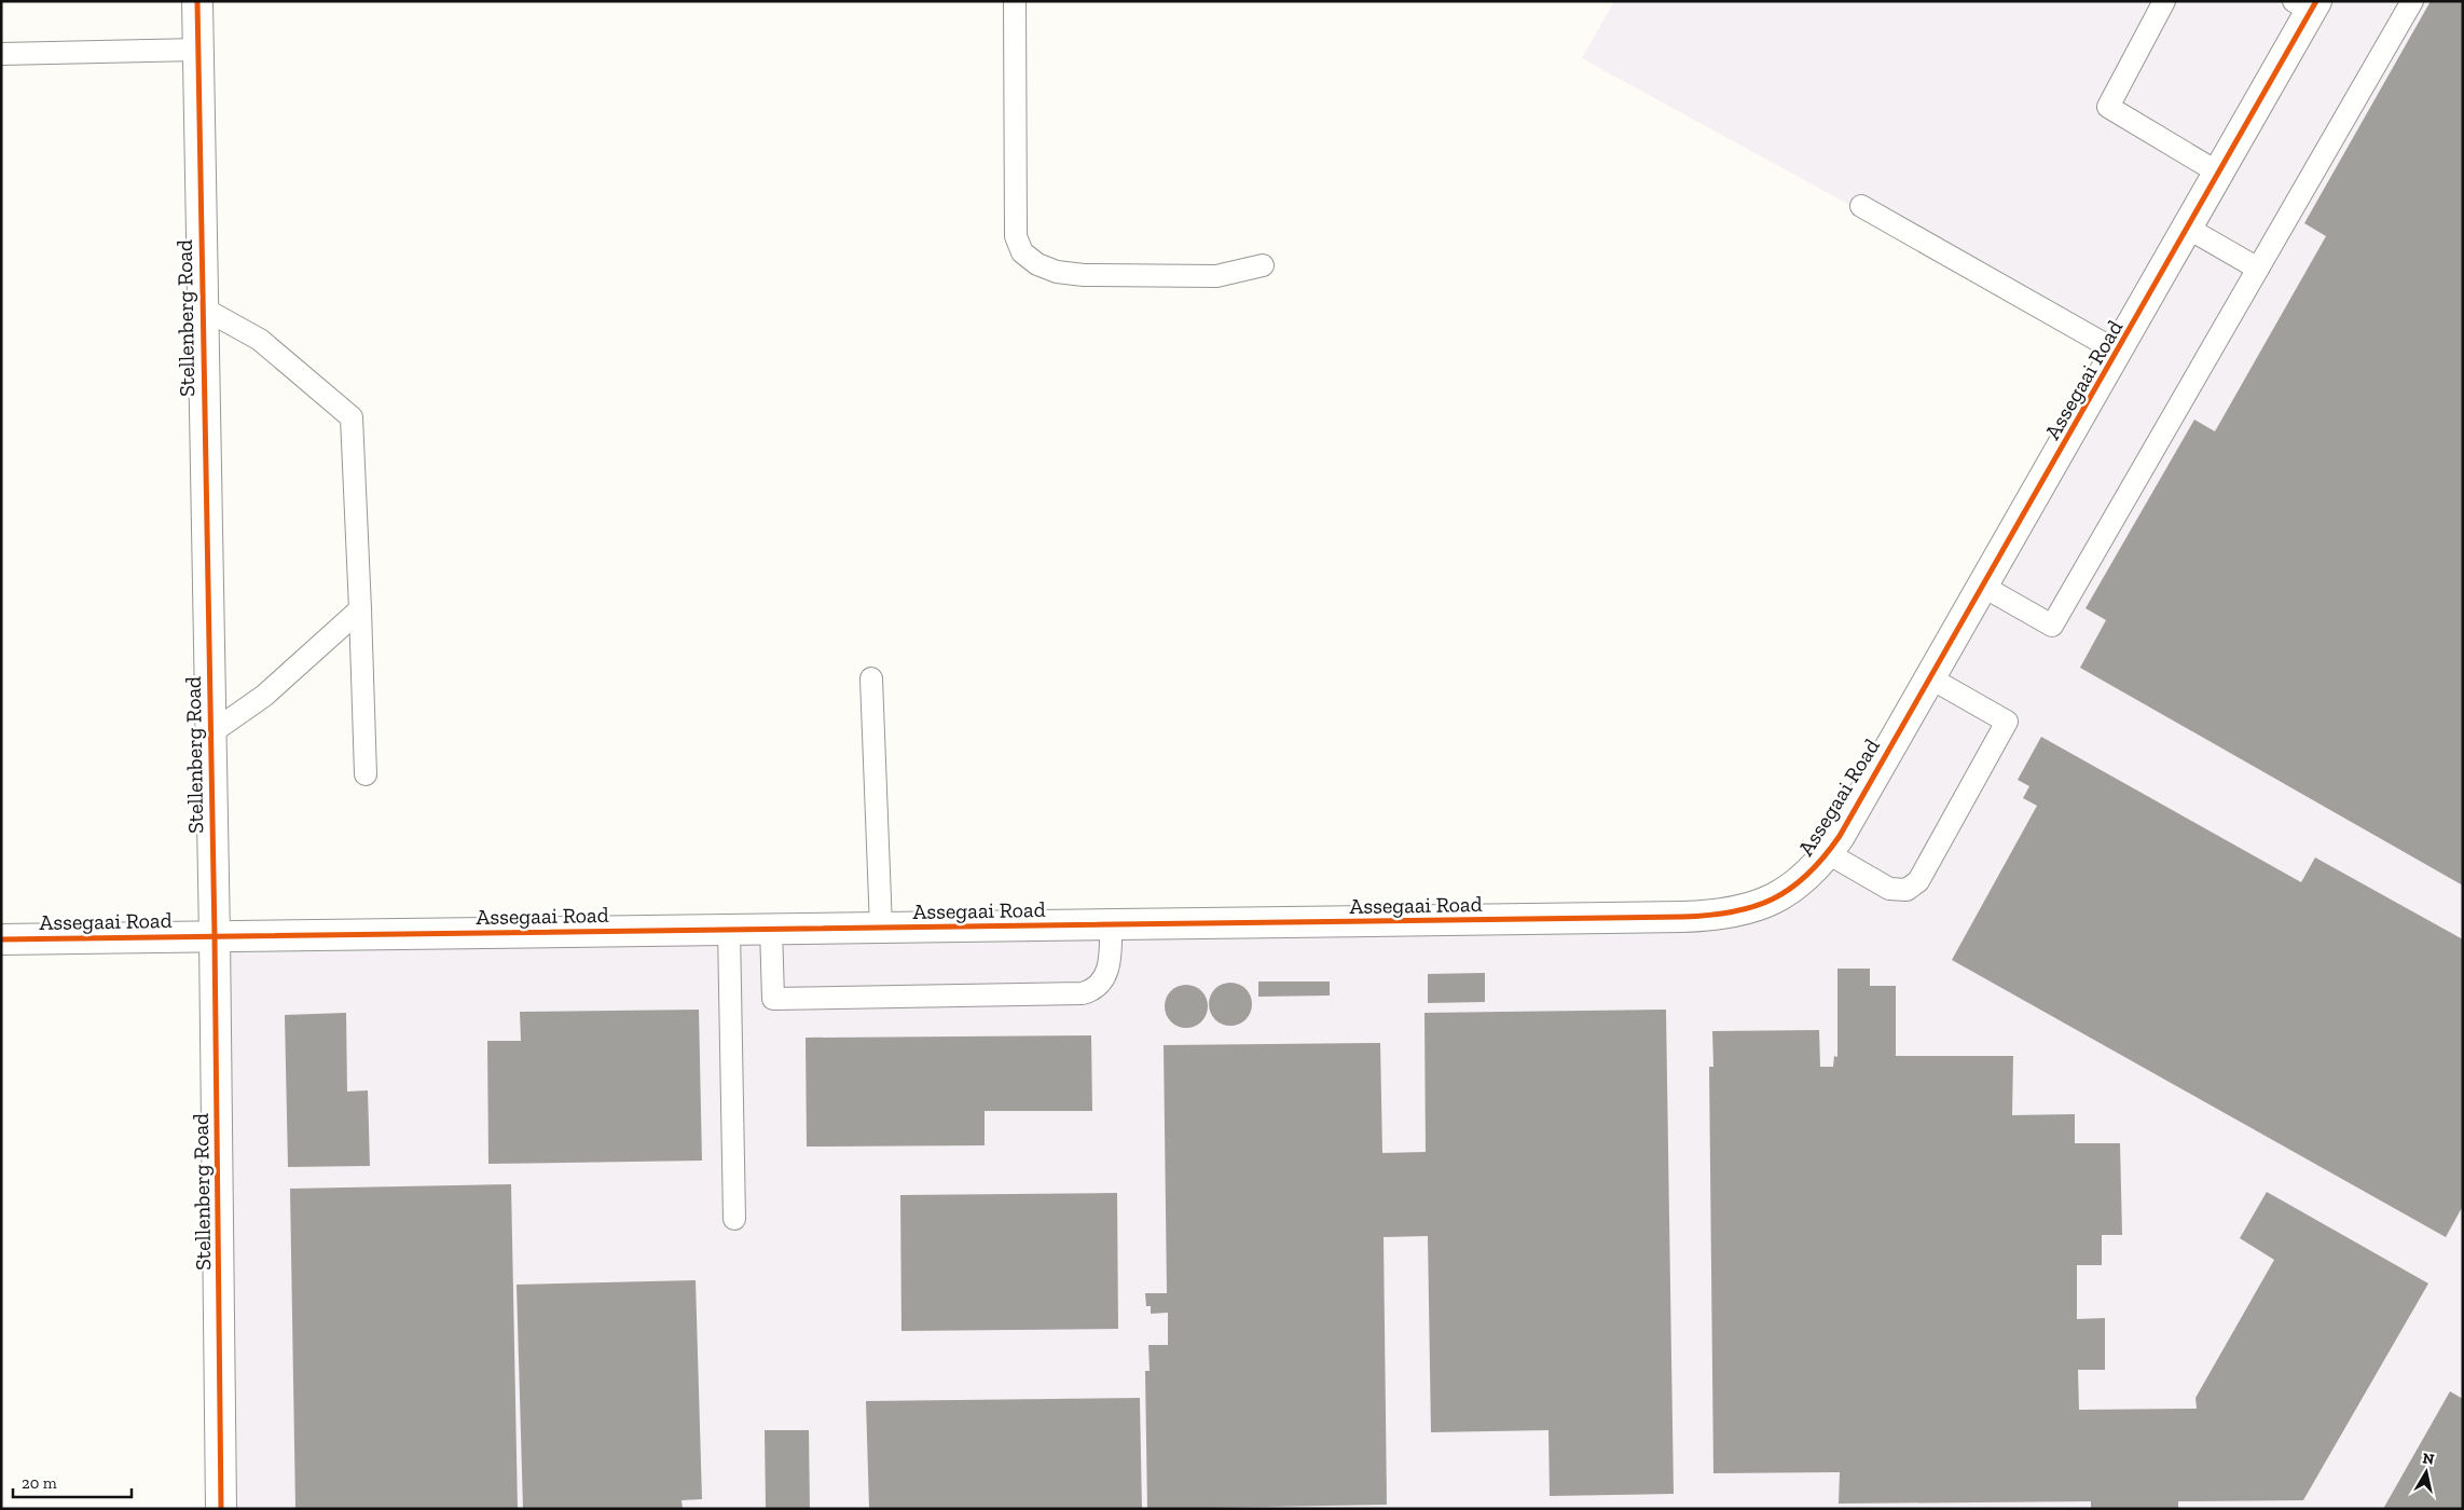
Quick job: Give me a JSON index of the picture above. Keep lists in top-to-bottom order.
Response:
{
  "streets": {
    "street": ["Stellenberg Road", "Assegaai Road"]
  },
  "crossings": [
    ["Stellenberg Road", "Assegaai Road"]
  ],
  "scale_bar": "20 m",
  "north": "top"
}
